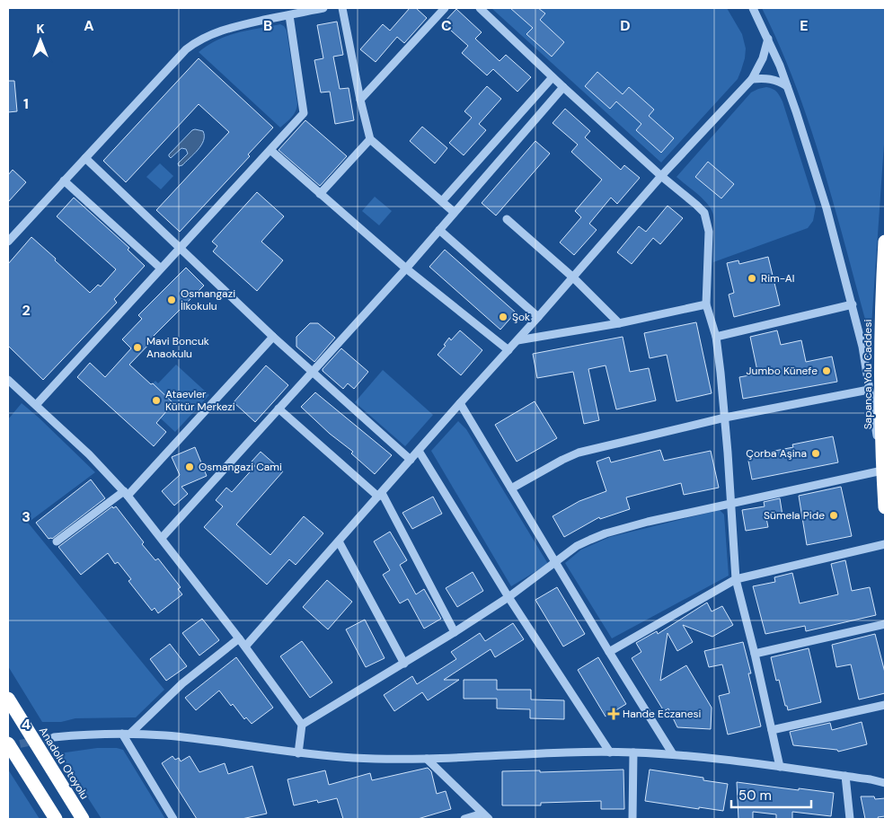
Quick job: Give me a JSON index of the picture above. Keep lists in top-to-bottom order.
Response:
{
  "streets": {
    "highway": ["Sapanca Yolu Caddesi", "Anadolu Otoyolu"]
  },
  "places": {
    "other": [
      "Rim-Al",
      "Osmangazi İlkokulu",
      "Şok",
      "Mavi Boncuk Anaokulu",
      "Jumbo Künefe",
      "Ataevler Kültür Merkezi",
      "Çorba Aşina",
      "Osmangazi Cami",
      "Sümela Pide"
    ],
    "health": ["Hande Eczanesi"]
  },
  "scale_bar": "50 m",
  "north": "top",
  "grid": {
    "columns": [
      "A",
      "B",
      "C",
      "D",
      "E"
    ],
    "rows": [
      "1",
      "2",
      "3",
      "4"
    ]
  }
}
